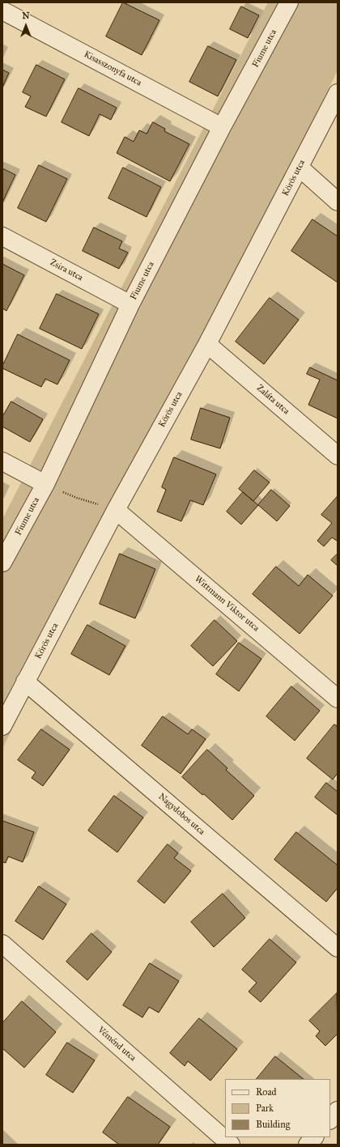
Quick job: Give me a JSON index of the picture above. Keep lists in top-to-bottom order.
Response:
{
  "streets": {
    "street": [
      "Fiume utca",
      "Kisasszonyfa utca",
      "Körös utca",
      "Zsira utca",
      "Zaláta utca",
      "Wittmann Viktor utca",
      "Nagydobos utca",
      "Véménd utca"
    ]
  },
  "crossings": [
    ["Fiume utca", "Kisasszonyfa utca"],
    ["Fiume utca", "Zsira utca"],
    ["Körös utca", "Zaláta utca"],
    ["Körös utca", "Wittmann Viktor utca"],
    ["Körös utca", "Nagydobos utca"]
  ],
  "legend": ["Road", "Park", "Building"],
  "north": "top"
}
